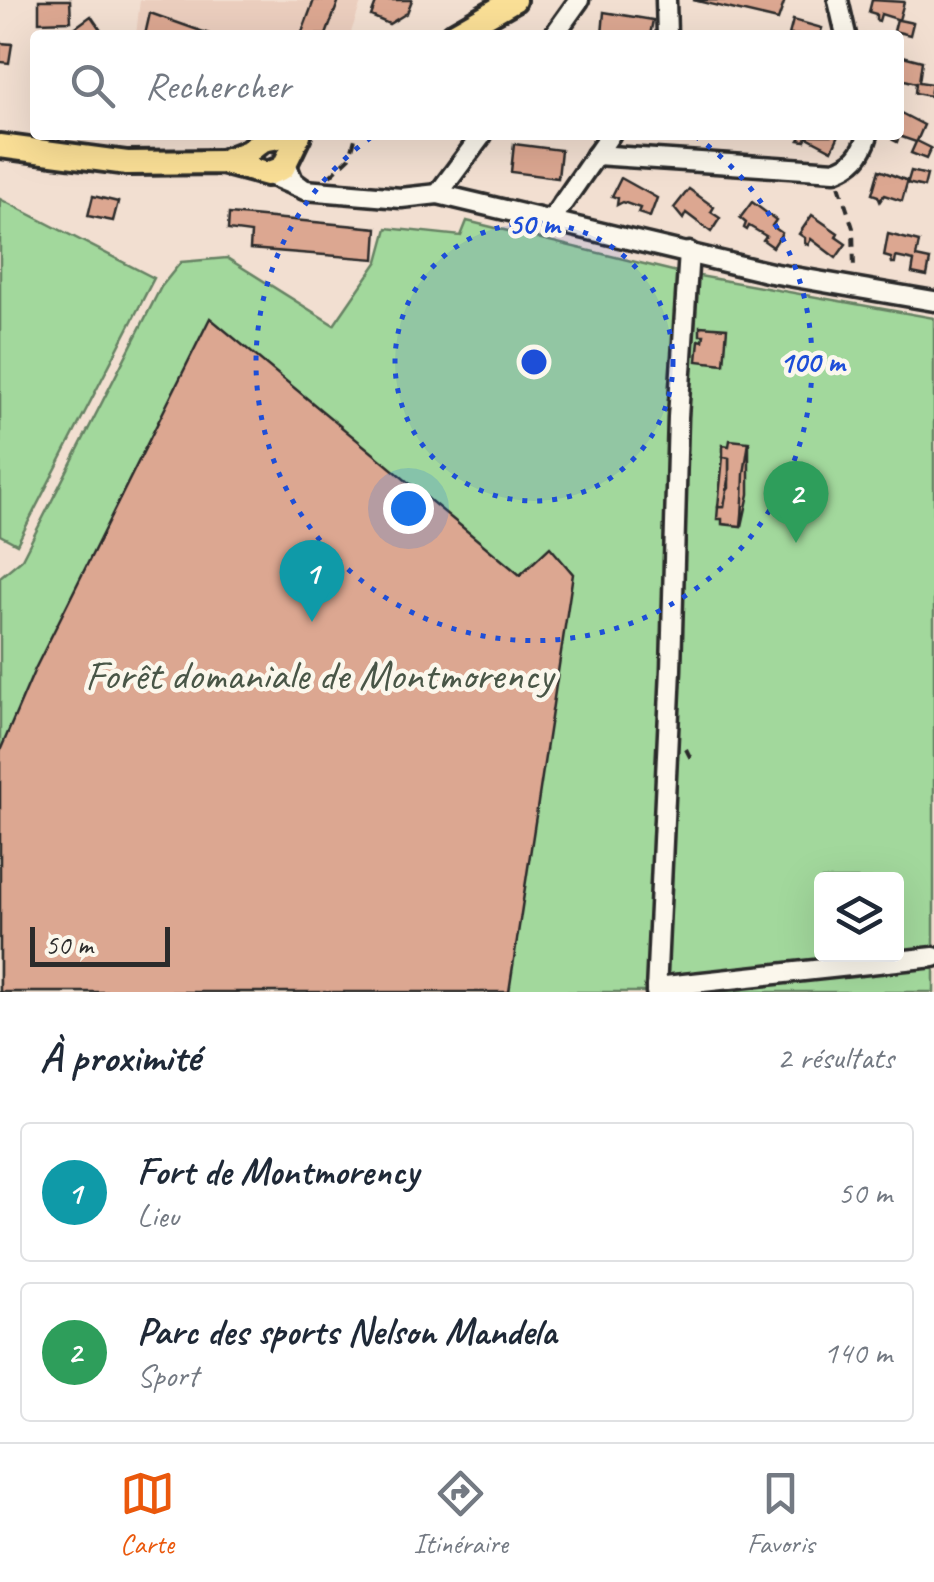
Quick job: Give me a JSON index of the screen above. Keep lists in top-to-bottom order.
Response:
{
  "parks": ["Forêt domaniale de Montmorency"],
  "scale_bar": "50 m",
  "page": {
    "search": "Rechercher",
    "pins": ["2", "1"],
    "scale": "50 m",
    "heading": ["À proximité", "2 résultats"],
    "list": [
      {
        "mark": "1",
        "name": "Fort de Montmorency",
        "note": "Lieu",
        "value": "50 m"
      },
      {
        "mark": "2",
        "name": "Parc des sports Nelson Mandela",
        "note": "Sport",
        "value": "140 m"
      }
    ],
    "nav": ["Carte", "Itinéraire", "Favoris"]
  },
  "rings": ["50 m", "100 m"]
}
